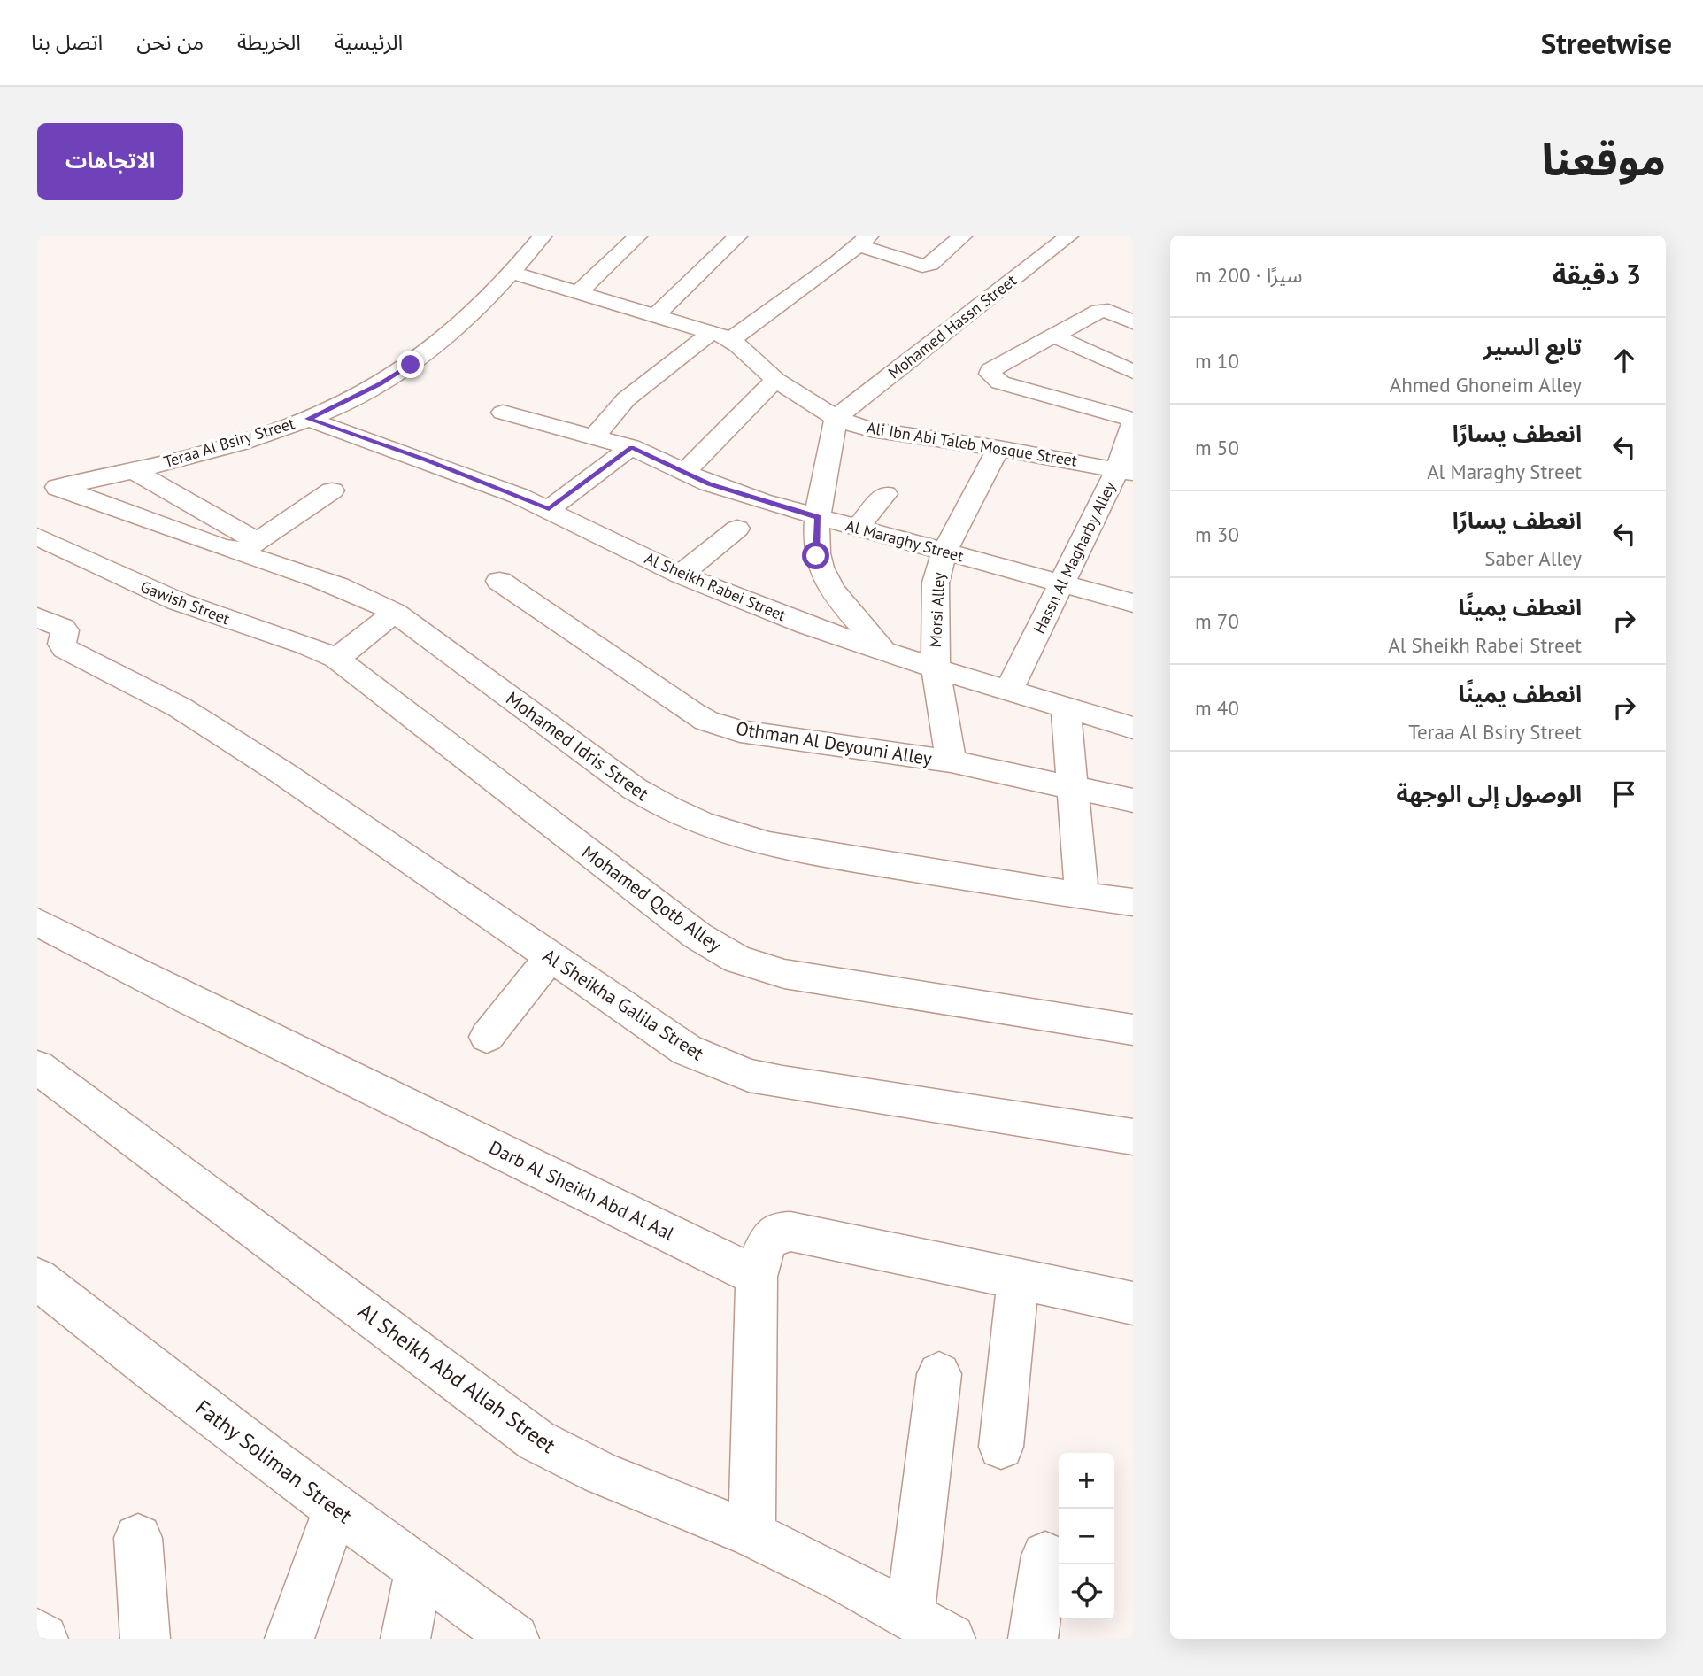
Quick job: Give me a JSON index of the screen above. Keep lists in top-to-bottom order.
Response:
{
  "streets": {
    "street": [
      "Mohamed Hassn Street",
      "Teraa Al Bsiry Street",
      "Ali Ibn Abi Taleb Mosque Street",
      "Al Maraghy Street",
      "Hassn Al Magharby Alley",
      "Al Sheikh Rabei Street",
      "Gawish Street",
      "Morsi Alley",
      "Othman Al Deyouni Alley",
      "Mohamed Idris Street",
      "Mohamed Qotb Alley",
      "Al Sheikha Galila Street",
      "Darb Al Sheikh Abd Al Aal",
      "Al Sheikh Abd Allah Street",
      "Fathy Soliman Street"
    ]
  },
  "crossings": [
    ["Mohamed Hassn Street", "Ali Ibn Abi Taleb Mosque Street"],
    ["Teraa Al Bsiry Street", "Ali Ibn Abi Taleb Mosque Street"],
    ["Teraa Al Bsiry Street", "Al Sheikh Rabei Street"],
    ["Teraa Al Bsiry Street", "Mohamed Idris Street"],
    ["Ali Ibn Abi Taleb Mosque Street", "Hassn Al Magharby Alley"],
    ["Ali Ibn Abi Taleb Mosque Street", "Morsi Alley"],
    ["Al Maraghy Street", "Hassn Al Magharby Alley"],
    ["Al Maraghy Street", "Morsi Alley"],
    ["Hassn Al Magharby Alley", "Al Sheikh Rabei Street"],
    ["Al Sheikh Rabei Street", "Morsi Alley"],
    ["Gawish Street", "Mohamed Qotb Alley"],
    ["Morsi Alley", "Othman Al Deyouni Alley"]
  ],
  "page": {
    "header": "Streetwise",
    "nav": [
      "الرئيسية",
      "الخريطة",
      "من نحن",
      "اتصل بنا"
    ],
    "title": "موقعنا",
    "buttons": "الاتجاهات",
    "heading": ["3 دقيقة", "سيرًا · 200 m"],
    "list": [
      ["تابع السير", "Ahmed Ghoneim Alley", "10 m"],
      ["انعطف يسارًا", "Al Maraghy Street", "50 m"],
      ["انعطف يسارًا", "Saber Alley", "30 m"],
      ["انعطف يمينًا", "Al Sheikh Rabei Street", "70 m"],
      ["انعطف يمينًا", "Teraa Al Bsiry Street", "40 m"],
      "الوصول إلى الوجهة"
    ],
    "map_buttons": ["+", "−"]
  }
}
